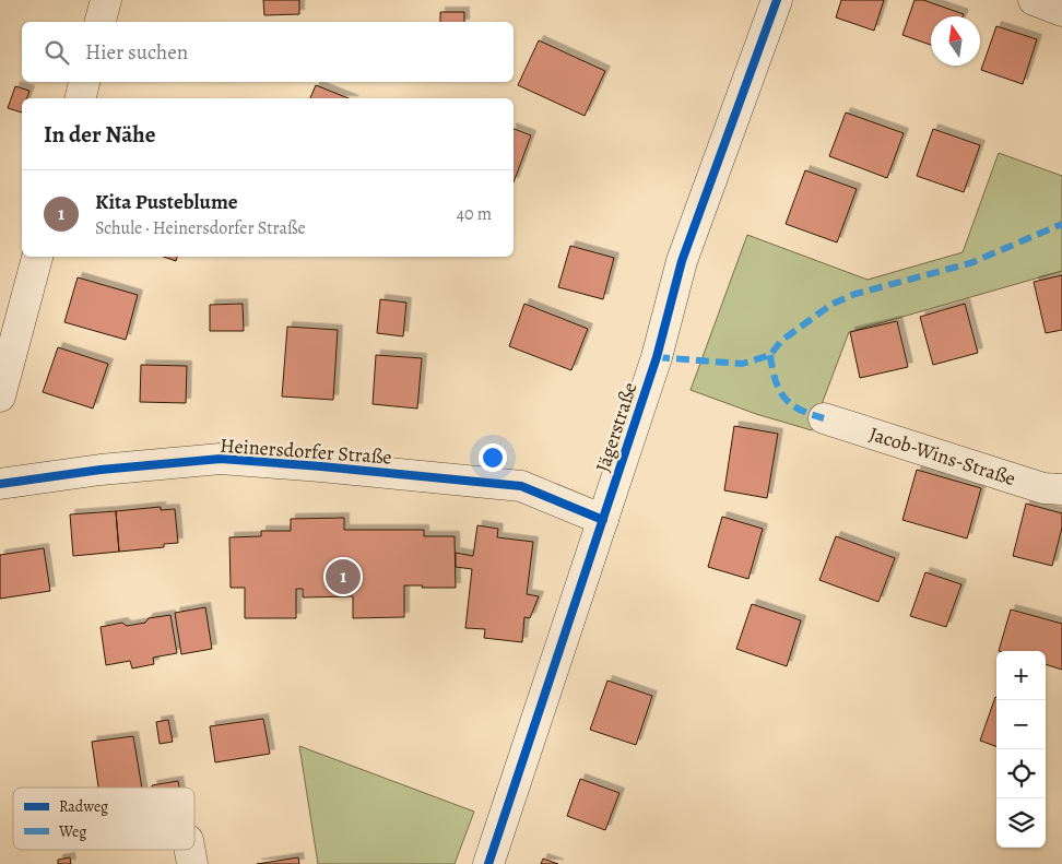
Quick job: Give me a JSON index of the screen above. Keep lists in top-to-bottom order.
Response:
{
  "streets": {
    "street": ["Jägerstraße", "Heinersdorfer Straße", "Jacob-Wins-Straße"]
  },
  "crossings": [
    ["Jägerstraße", "Heinersdorfer Straße"]
  ],
  "legend": ["Radweg", "Weg"],
  "north": "top",
  "page": {
    "search": "Hier suchen",
    "heading": "In der Nähe",
    "list": [
      {
        "mark": "1",
        "name": "Kita Pusteblume",
        "note": "Schule · Heinersdorfer Straße",
        "value": "40 m"
      }
    ],
    "pins": "1",
    "map_buttons": ["+", "−"]
  }
}
